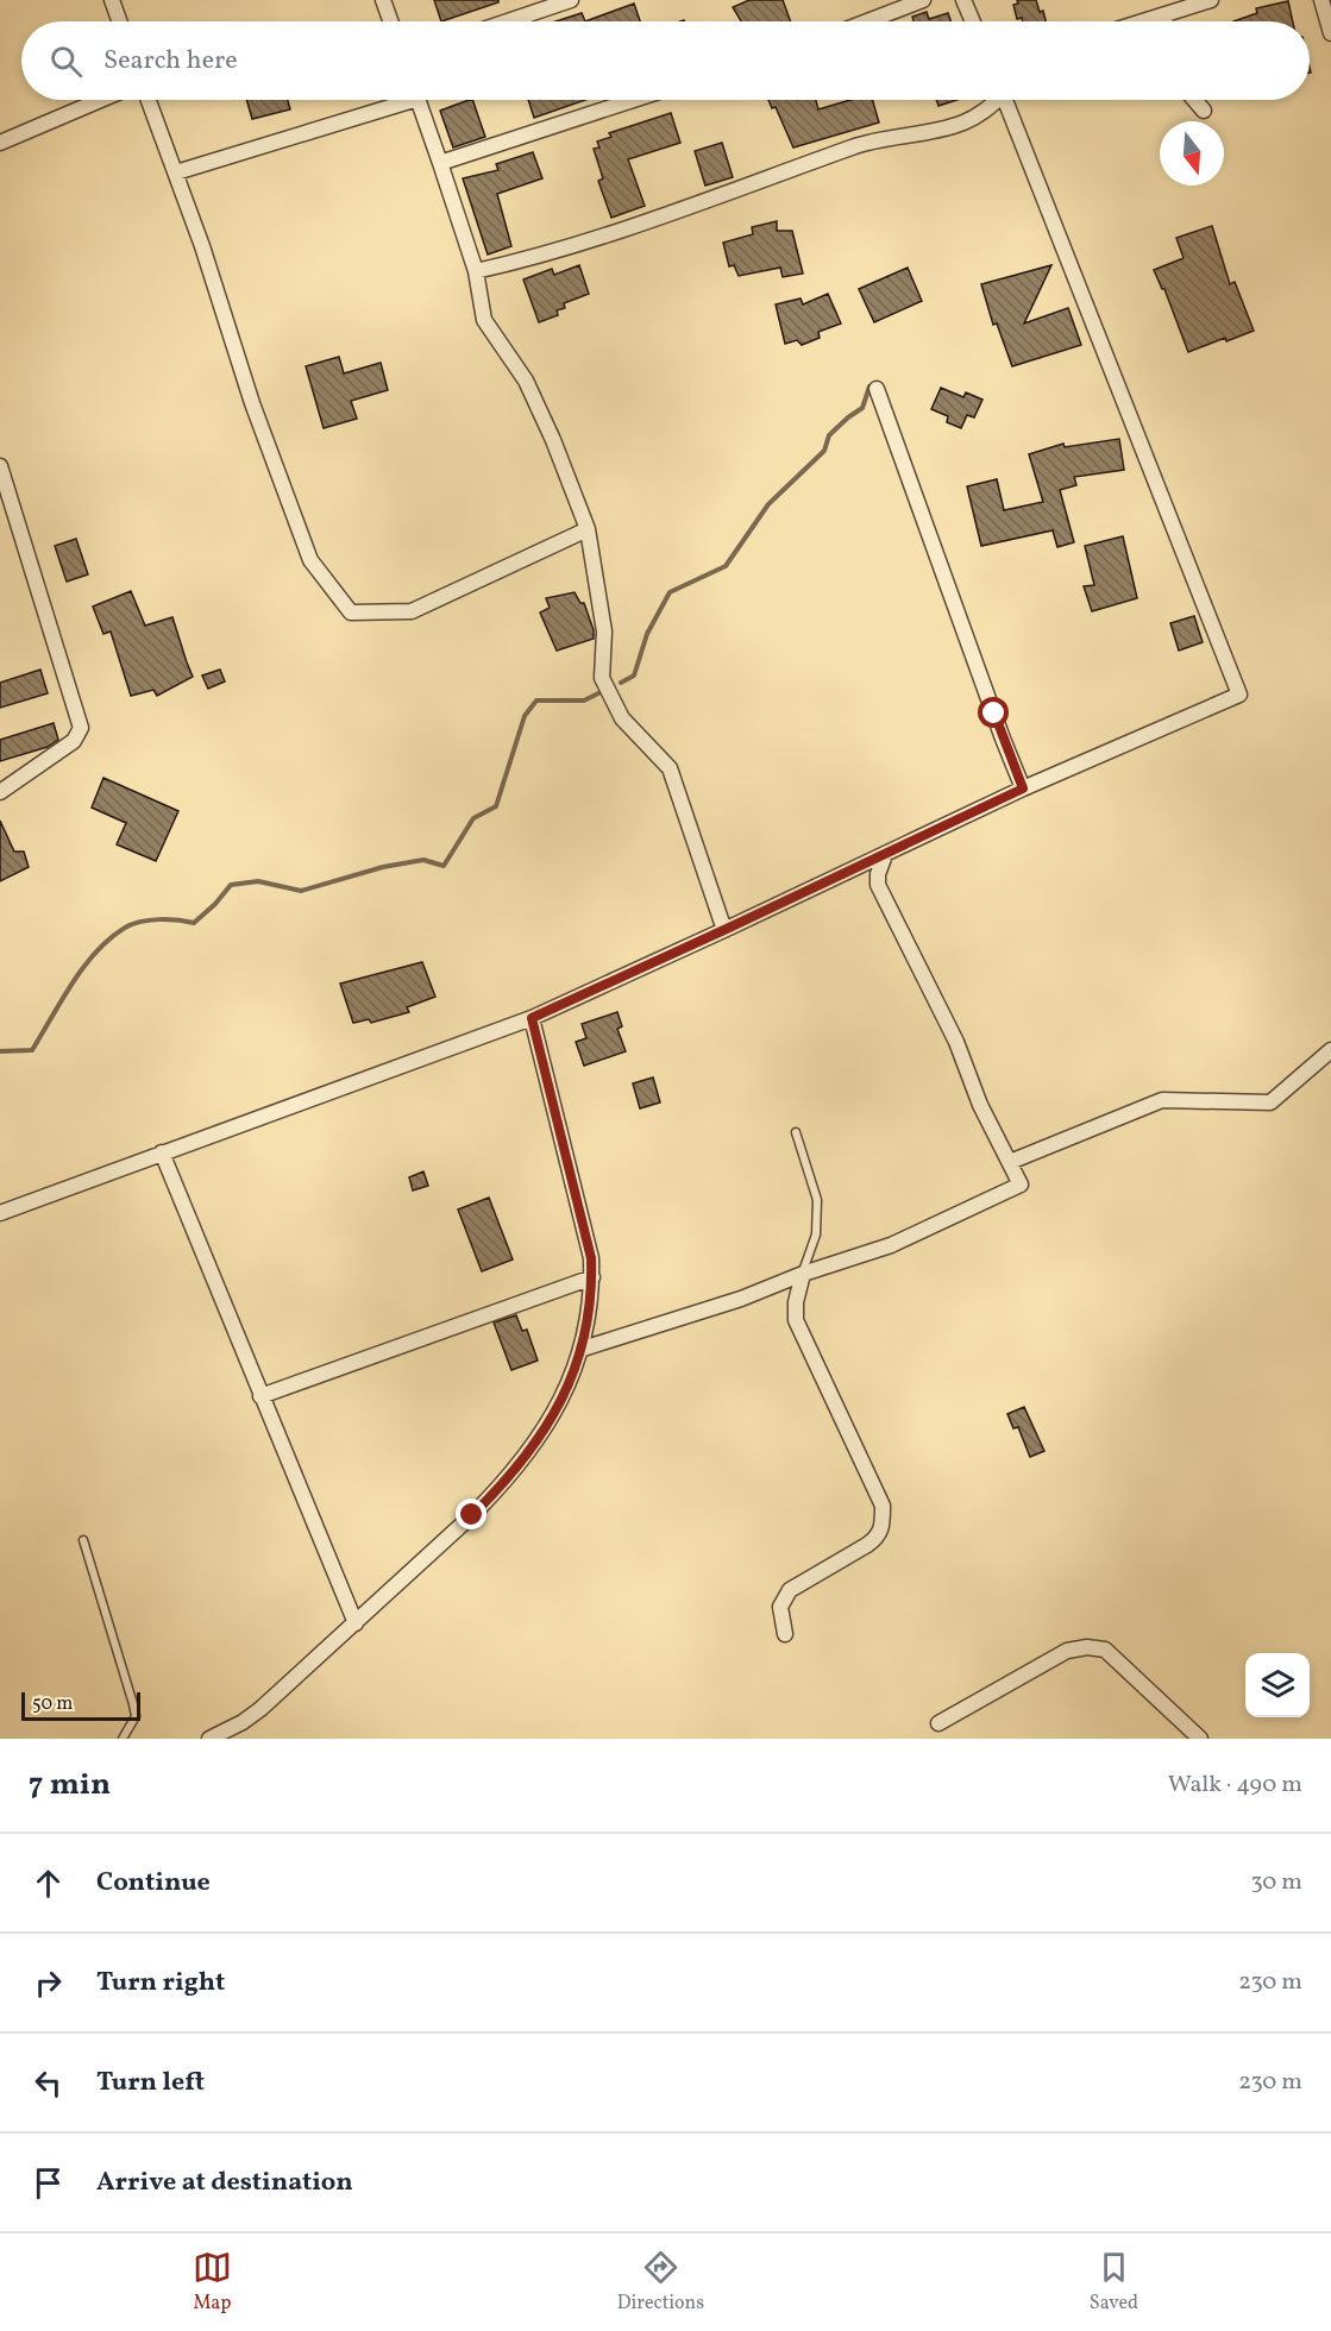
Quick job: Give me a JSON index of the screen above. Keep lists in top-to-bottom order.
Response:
{
  "scale_bar": "50 m",
  "north": "bottom",
  "page": {
    "search": "Search here",
    "scale": "50 m",
    "heading": ["7 min", "Walk · 490 m"],
    "list": [
      ["Continue", "30 m"],
      ["Turn right", "230 m"],
      ["Turn left", "230 m"],
      "Arrive at destination"
    ],
    "nav": ["Map", "Directions", "Saved"]
  }
}
